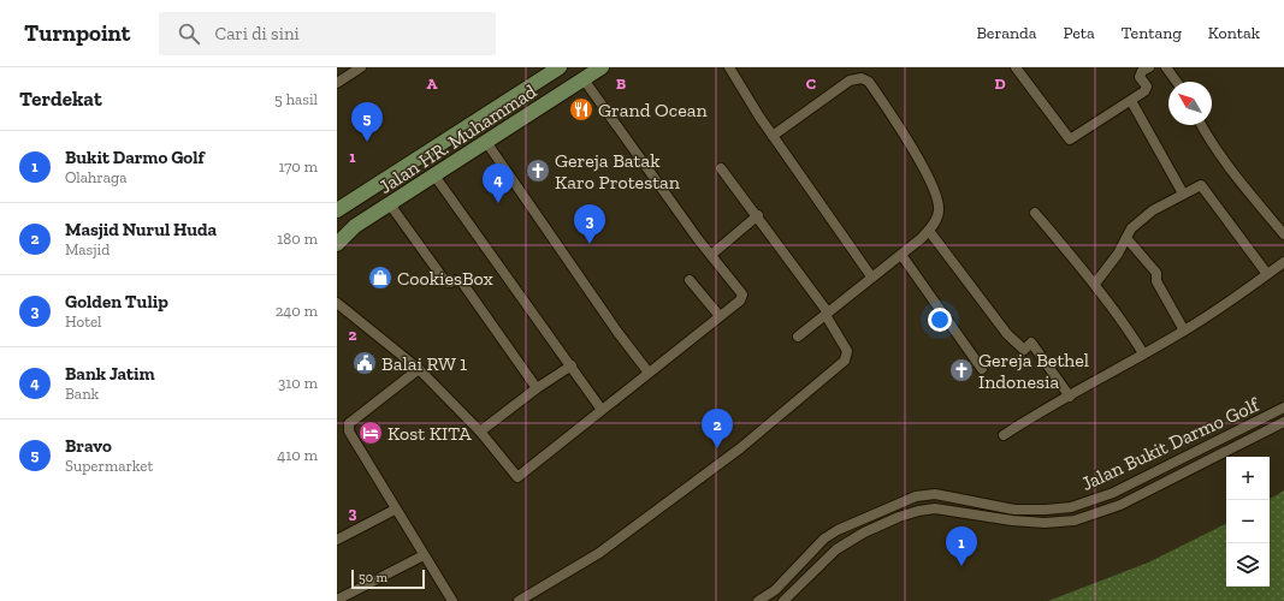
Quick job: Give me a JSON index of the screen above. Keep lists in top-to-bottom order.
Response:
{
  "streets": {
    "main road": ["Jalan HR. Muhammad"],
    "street": ["Jalan Bukit Darmo Golf"]
  },
  "places": {
    "restaurant": ["Grand Ocean"],
    "church": ["Gereja Batak Karo Protestan", "Gereja Bethel Indonesia"],
    "shop": ["CookiesBox"],
    "public building": ["Balai RW 1"],
    "hotel": ["Kost KITA"]
  },
  "scale_bar": "50 m",
  "north": "top left",
  "page": {
    "header": "Turnpoint",
    "search": "Cari di sini",
    "nav": [
      "Beranda",
      "Peta",
      "Tentang",
      "Kontak"
    ],
    "heading": ["Terdekat", "5 hasil"],
    "pins": [
      "5",
      "4",
      "3",
      "2",
      "1"
    ],
    "list": [
      {
        "mark": "1",
        "name": "Bukit Darmo Golf",
        "note": "Olahraga",
        "value": "170 m"
      },
      {
        "mark": "2",
        "name": "Masjid Nurul Huda",
        "note": "Masjid",
        "value": "180 m"
      },
      {
        "mark": "3",
        "name": "Golden Tulip",
        "note": "Hotel",
        "value": "240 m"
      },
      {
        "mark": "4",
        "name": "Bank Jatim",
        "note": "Bank",
        "value": "310 m"
      },
      {
        "mark": "5",
        "name": "Bravo",
        "note": "Supermarket",
        "value": "410 m"
      }
    ],
    "map_buttons": ["+", "−"],
    "scale": "50 m"
  },
  "grid": {
    "columns": [
      "A",
      "B",
      "C",
      "D"
    ],
    "rows": ["1", "2", "3"]
  }
}
